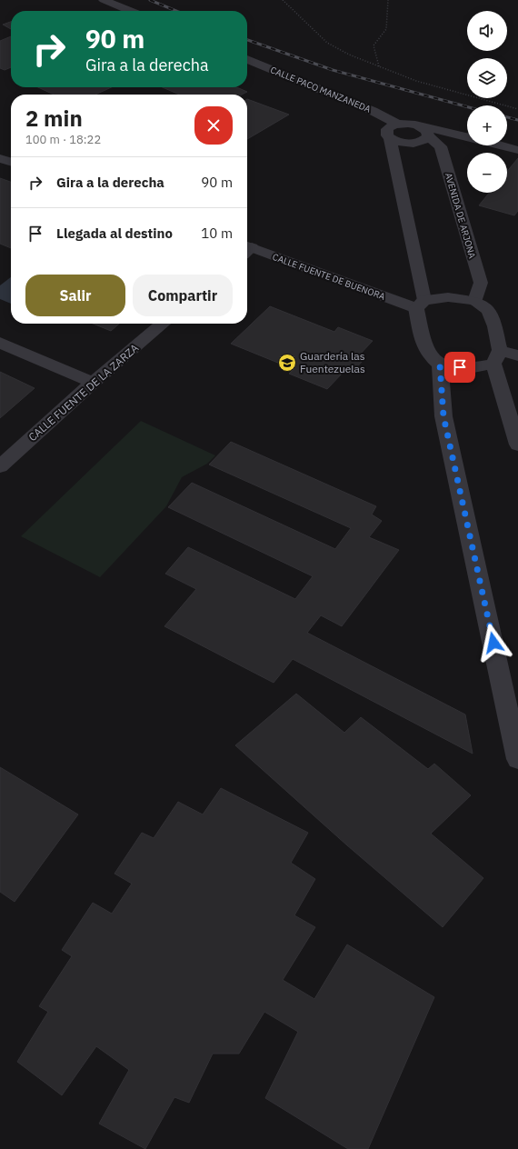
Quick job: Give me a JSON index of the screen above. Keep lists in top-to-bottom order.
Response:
{
  "streets": {
    "street": [
      "CALLE PACO MANZANEDA",
      "AVENIDA DE ARJONA",
      "CALLE FUENTE DE BUENORA",
      "CALLE FUENTE DE LA ZARZA"
    ]
  },
  "crossings": [
    ["AVENIDA DE ARJONA", "CALLE FUENTE DE BUENORA"]
  ],
  "places": {
    "school or university": ["Guardería las Fuentezuelas"]
  },
  "page": {
    "map_buttons": ["+", "−"],
    "turn": ["90 m", "Gira a la derecha"],
    "heading": ["2 min", "100 m · 18:22"],
    "list": [
      {
        "name": "Gira a la derecha",
        "value": "90 m"
      },
      {
        "name": "Llegada al destino",
        "value": "10 m"
      }
    ],
    "buttons": ["Salir", "Compartir"]
  }
}
